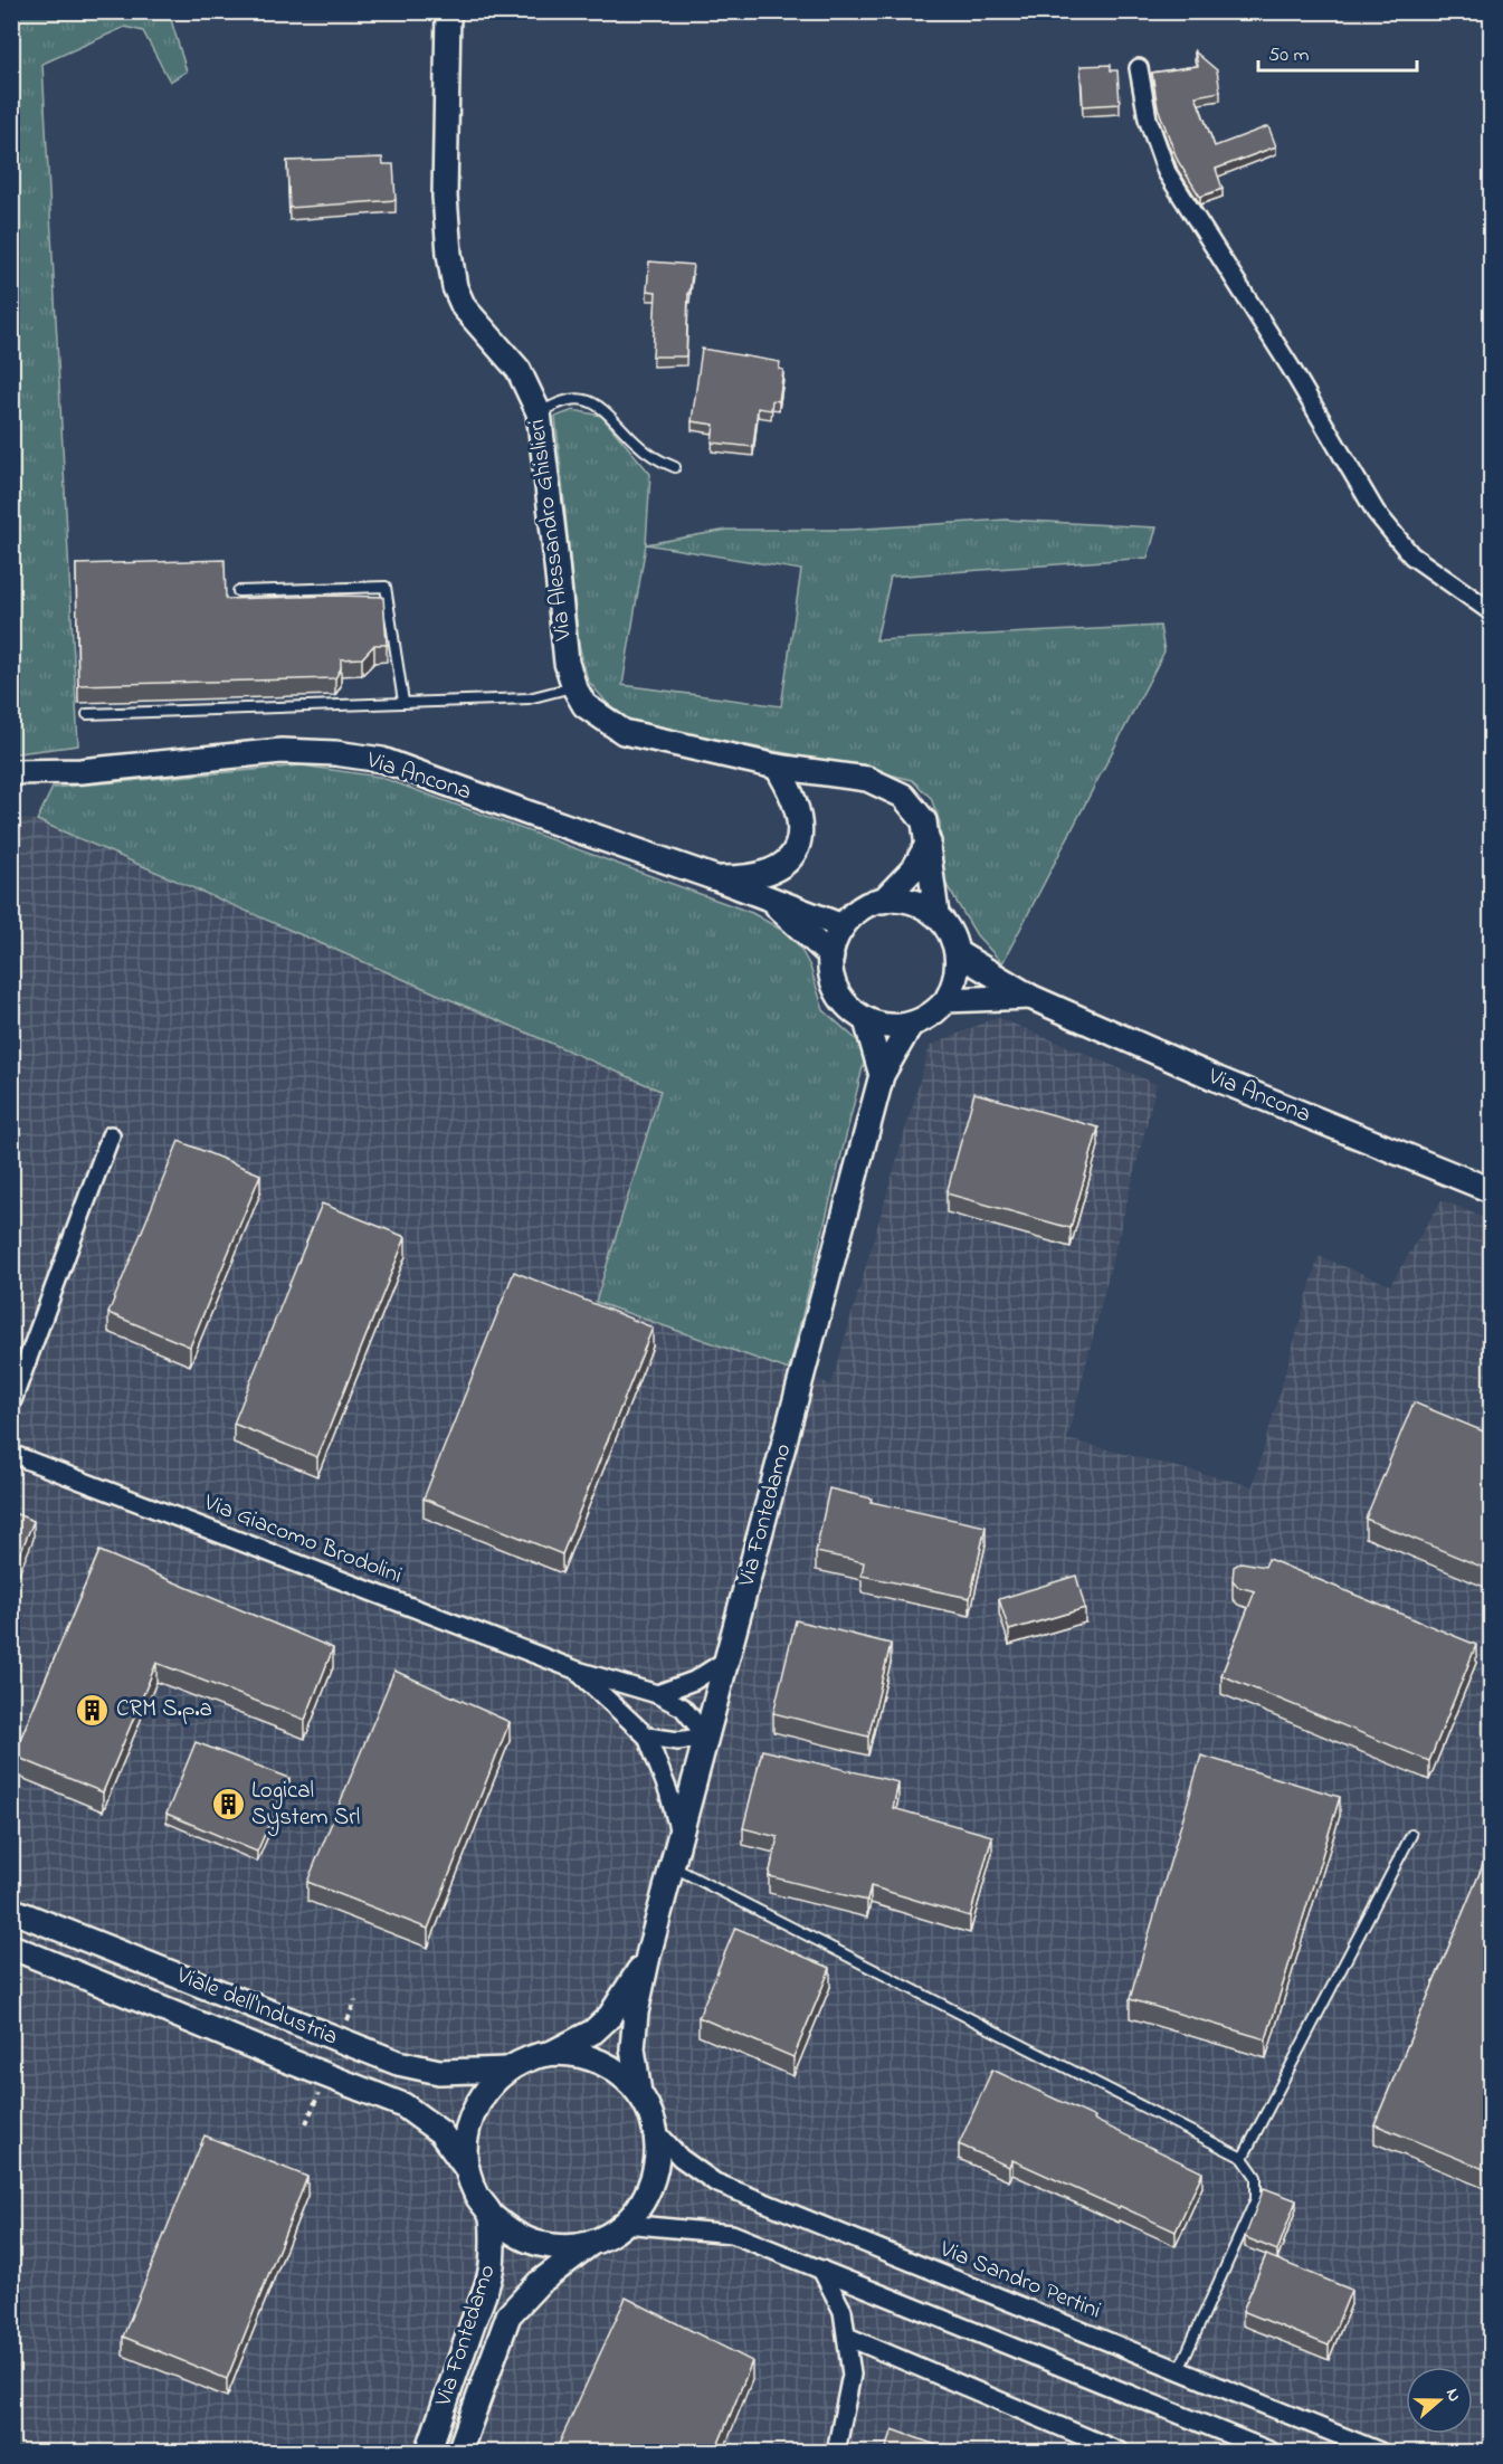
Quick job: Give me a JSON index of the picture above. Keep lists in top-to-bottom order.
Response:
{
  "streets": {
    "main road": [
      "Via Alessandro Ghislieri",
      "Via Ancona",
      "Via Fontedamo",
      "Viale dell'Industria"
    ],
    "street": ["Via Giacomo Brodolini", "Via Sandro Pertini"]
  },
  "crossings": [
    ["Via Alessandro Ghislieri", "Via Ancona"],
    ["Via Alessandro Ghislieri", "Via Fontedamo"],
    ["Via Ancona", "Via Fontedamo"],
    ["Via Fontedamo", "Via Giacomo Brodolini"],
    ["Via Fontedamo", "Viale dell'Industria"],
    ["Via Fontedamo", "Via Sandro Pertini"],
    ["Viale dell'Industria", "Via Sandro Pertini"]
  ],
  "places": {
    "building": ["CRM S.p.a", "Logical System Srl"]
  },
  "scale_bar": "50 m",
  "north": "right"
}
